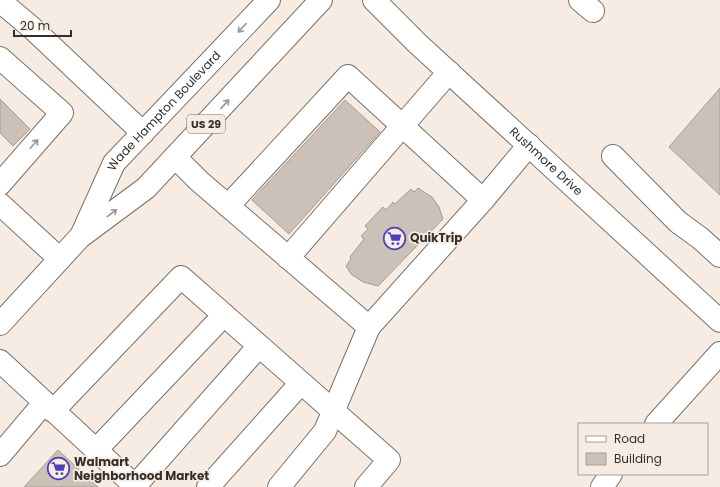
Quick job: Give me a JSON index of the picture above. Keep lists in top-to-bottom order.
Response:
{
  "streets": {
    "main road": ["Wade Hampton Boulevard", "US 29", "Rushmore Drive"]
  },
  "places": {
    "supermarket": ["QuikTrip", "Walmart Neighborhood Market"]
  },
  "legend": ["Road", "Building"],
  "scale_bar": "20 m"
}
